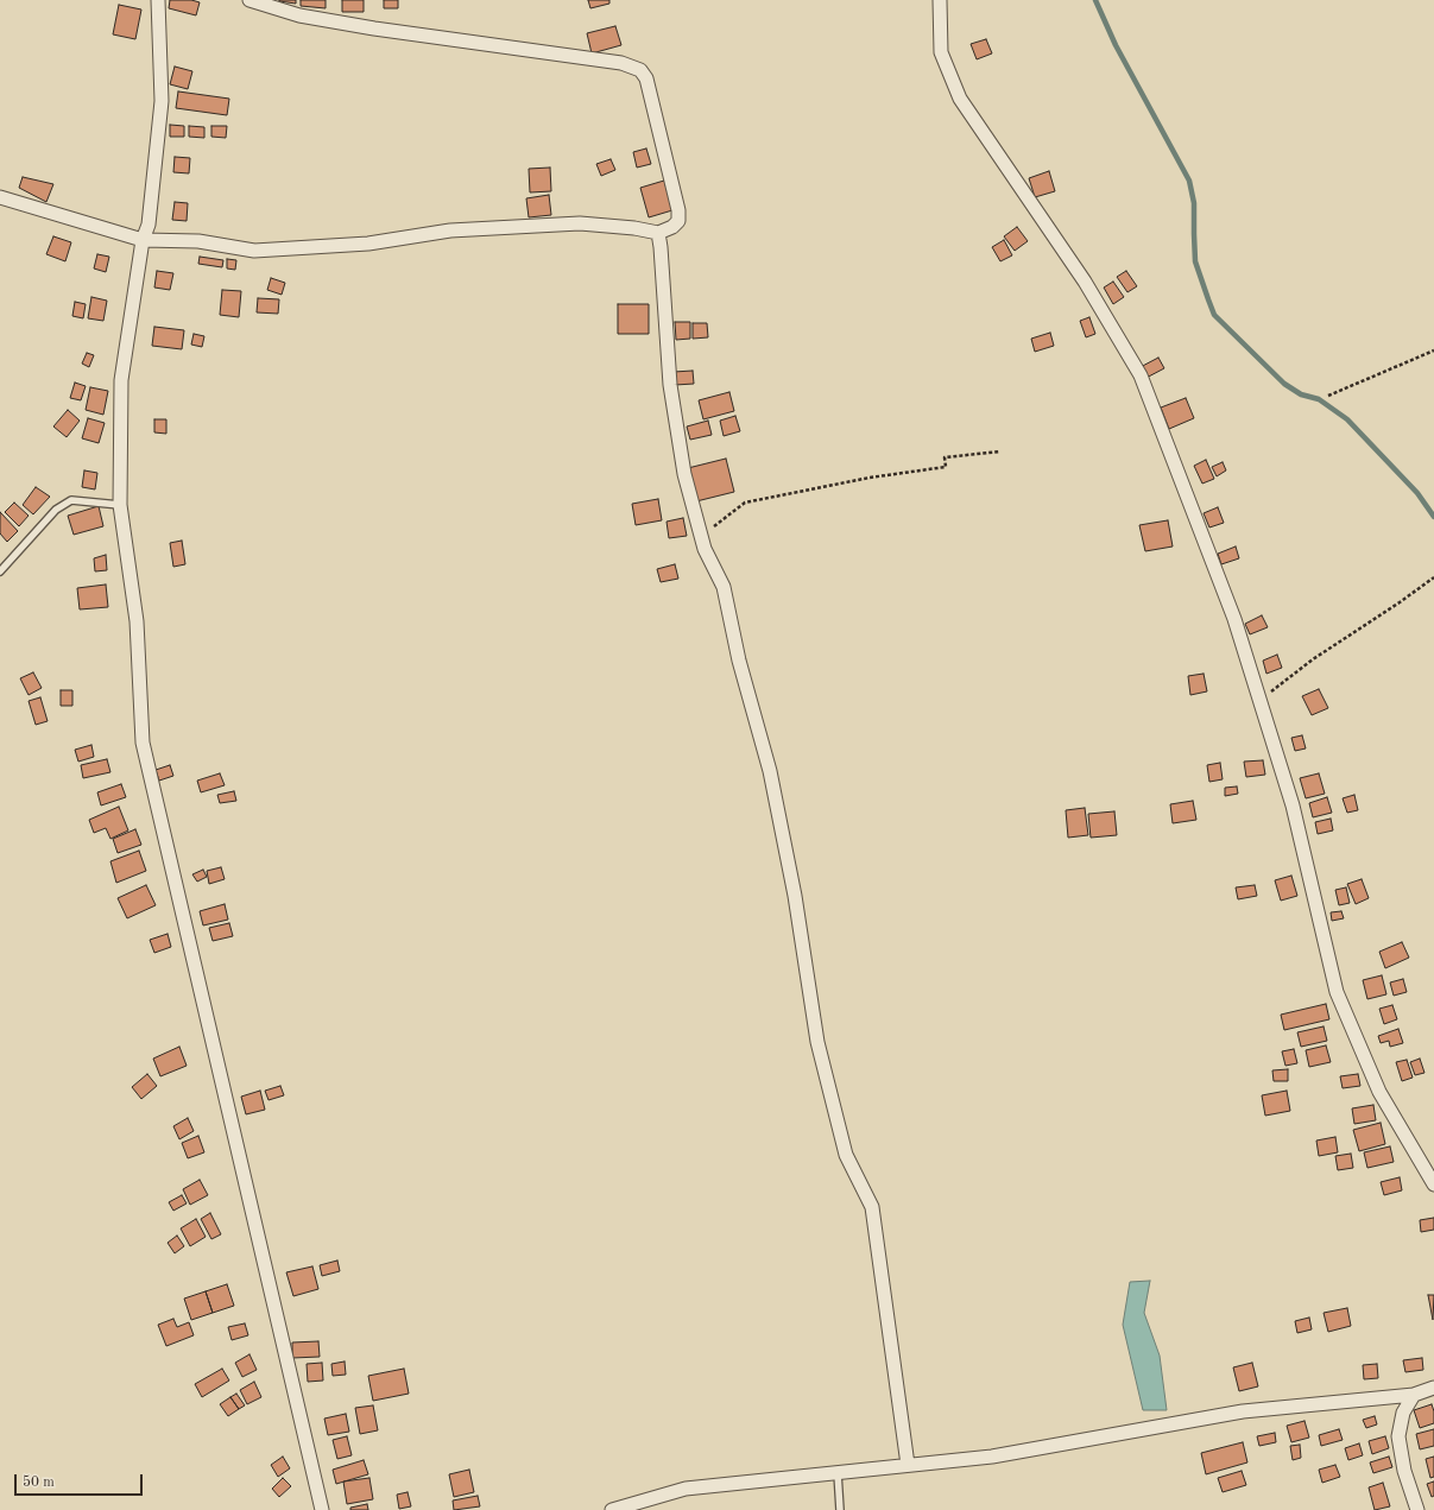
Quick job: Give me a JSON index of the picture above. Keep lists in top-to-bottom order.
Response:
{
  "scale_bar": "50 m"
}
